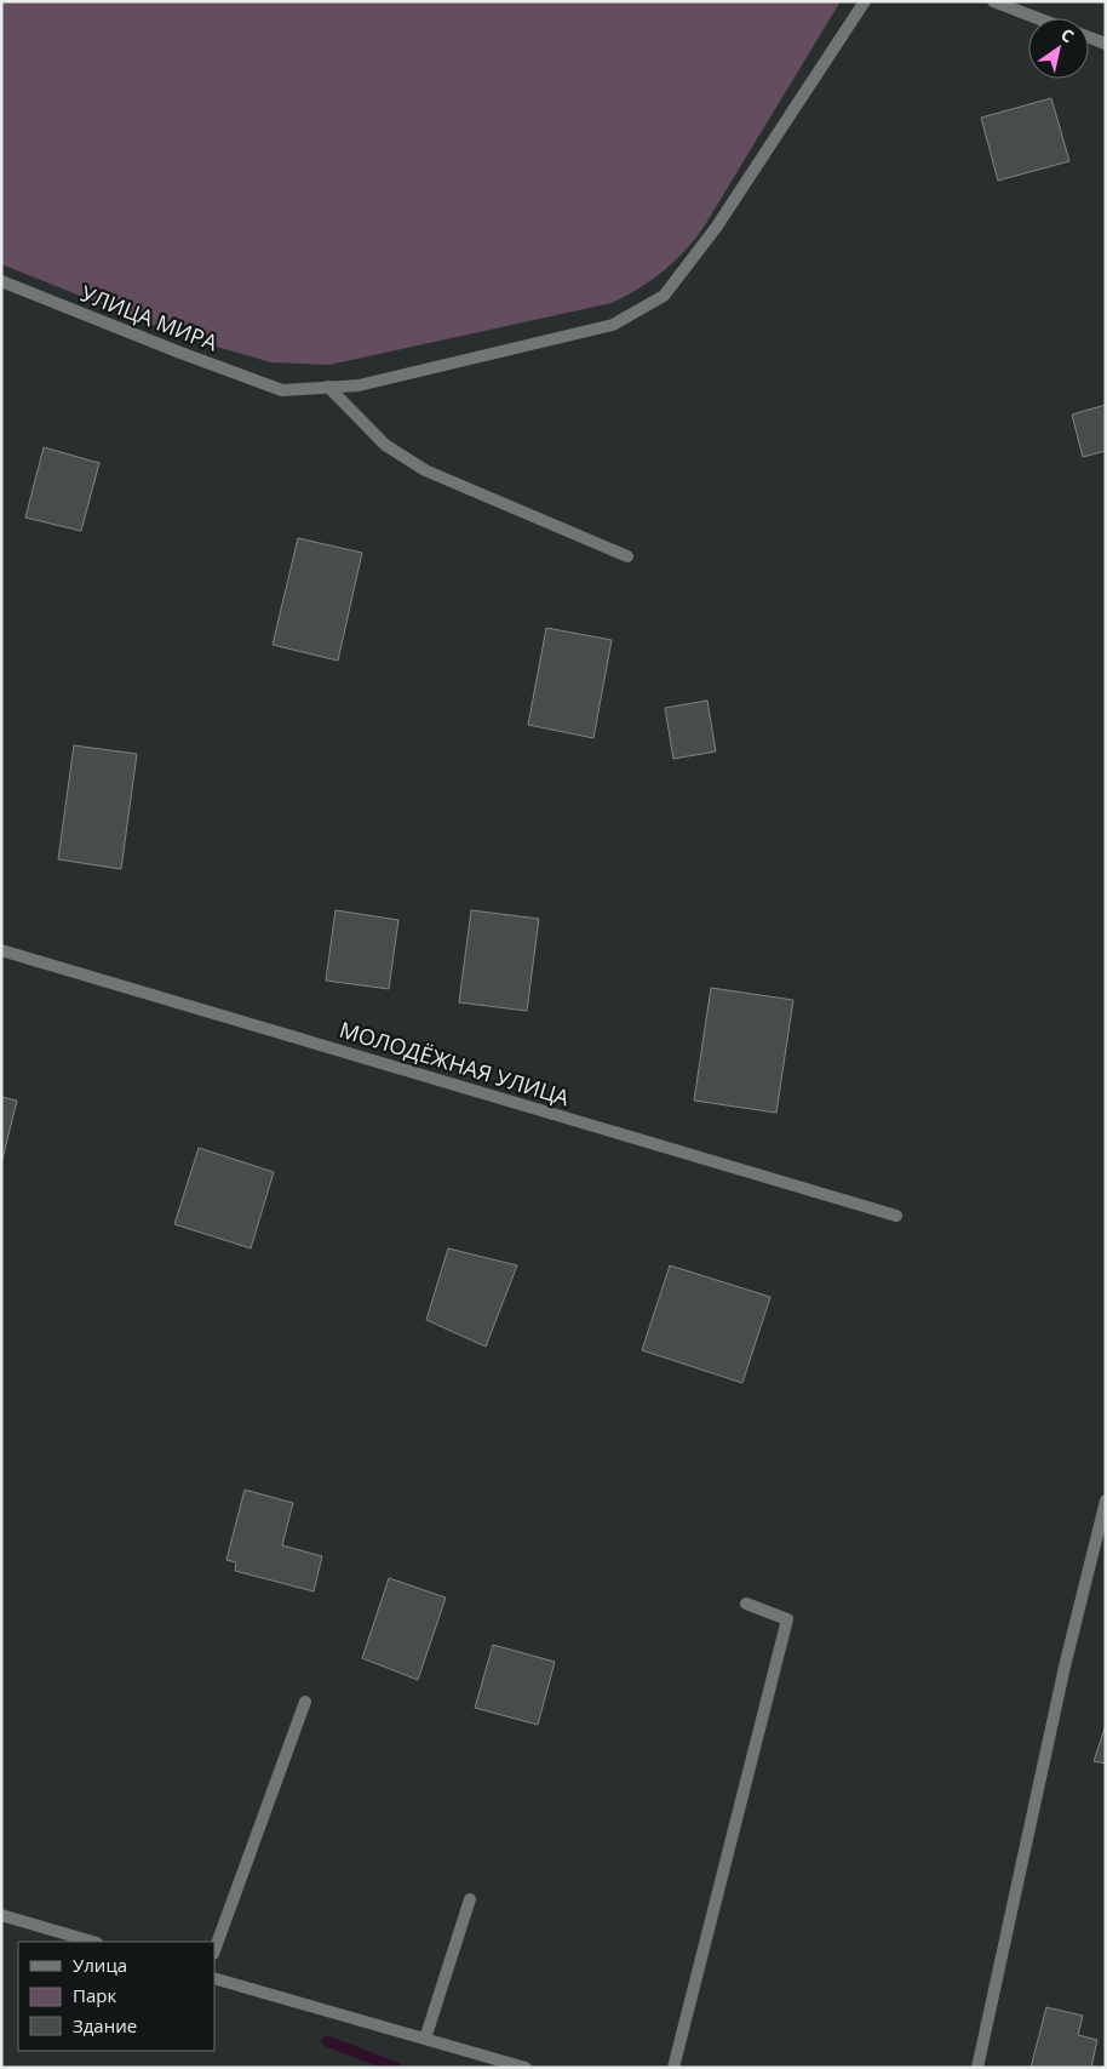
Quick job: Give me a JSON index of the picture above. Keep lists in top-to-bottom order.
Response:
{
  "streets": {
    "street": ["УЛИЦА МИРА", "МОЛОДЁЖНАЯ УЛИЦА"]
  },
  "legend": ["Улица", "Парк", "Здание"],
  "north": "top right"
}
